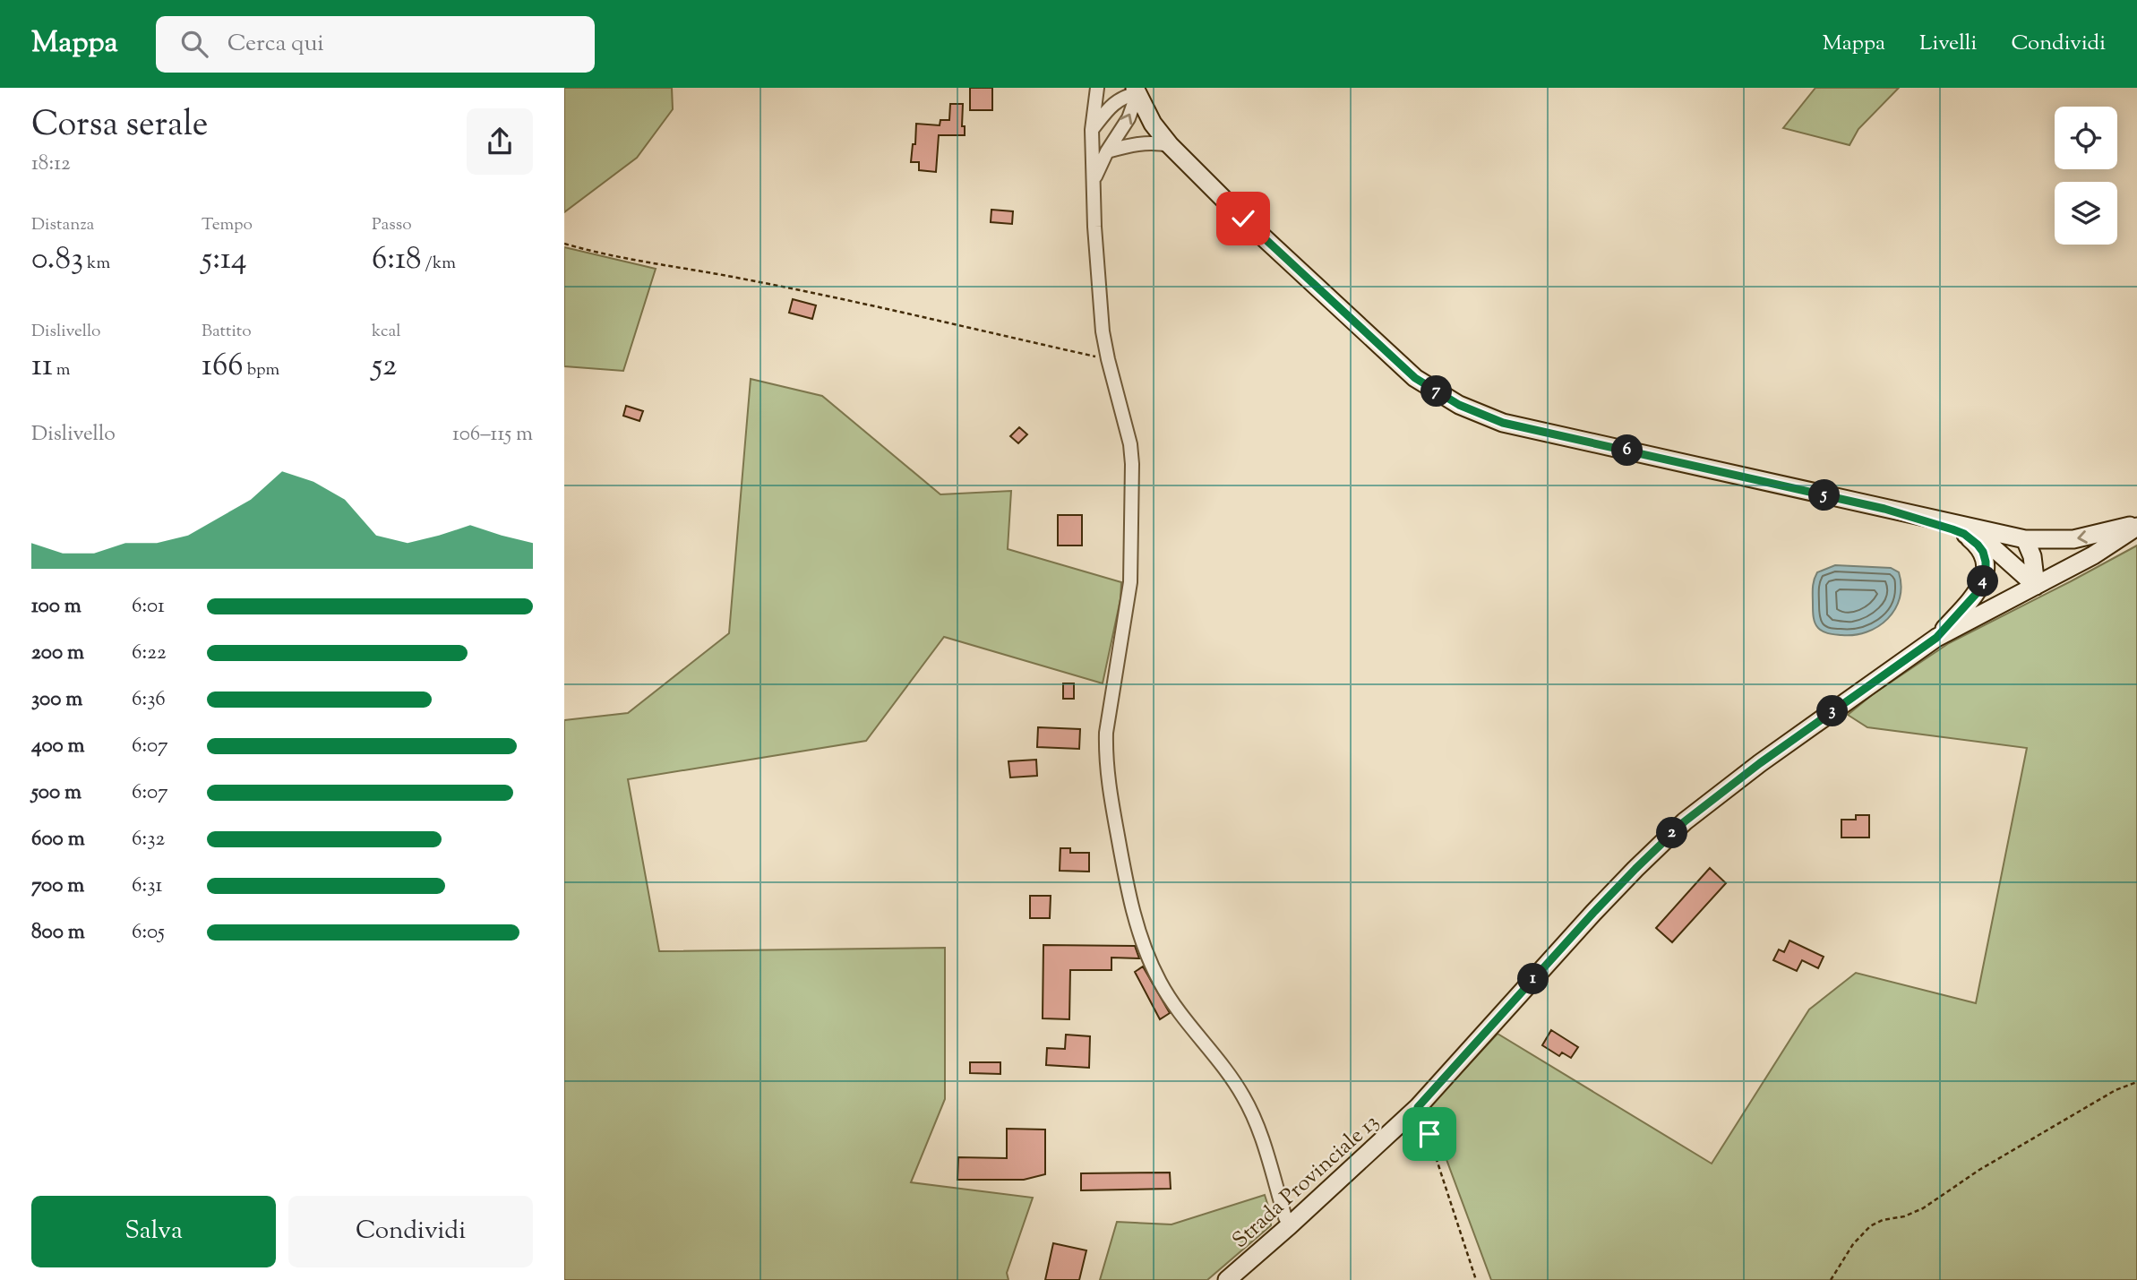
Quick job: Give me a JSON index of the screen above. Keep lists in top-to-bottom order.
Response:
{
  "streets": {
    "main road": ["Strada Provinciale 13"]
  },
  "page": {
    "header": "Mappa",
    "search": "Cerca qui",
    "nav": ["Mappa", "Livelli", "Condividi"],
    "heading": ["Corsa serale", "18:12"],
    "stats": [
      ["Distanza", "0.83 km"],
      ["Tempo", "5:14"],
      ["Passo", "6:18 /km"],
      ["Dislivello", "11 m"],
      ["Battito", "166 bpm"],
      ["kcal", "52"]
    ],
    "pins": [
      "7",
      "6",
      "5",
      "4",
      "3",
      "2",
      "1"
    ],
    "chart": ["Dislivello", "106–115 m"],
    "list": [
      {
        "name": "100 m",
        "note": "6:01"
      },
      {
        "name": "200 m",
        "note": "6:22"
      },
      {
        "name": "300 m",
        "note": "6:36"
      },
      {
        "name": "400 m",
        "note": "6:07"
      },
      {
        "name": "500 m",
        "note": "6:07"
      },
      {
        "name": "600 m",
        "note": "6:32"
      },
      {
        "name": "700 m",
        "note": "6:31"
      },
      {
        "name": "800 m",
        "note": "6:05"
      }
    ],
    "buttons": ["Salva", "Condividi"]
  }
}
